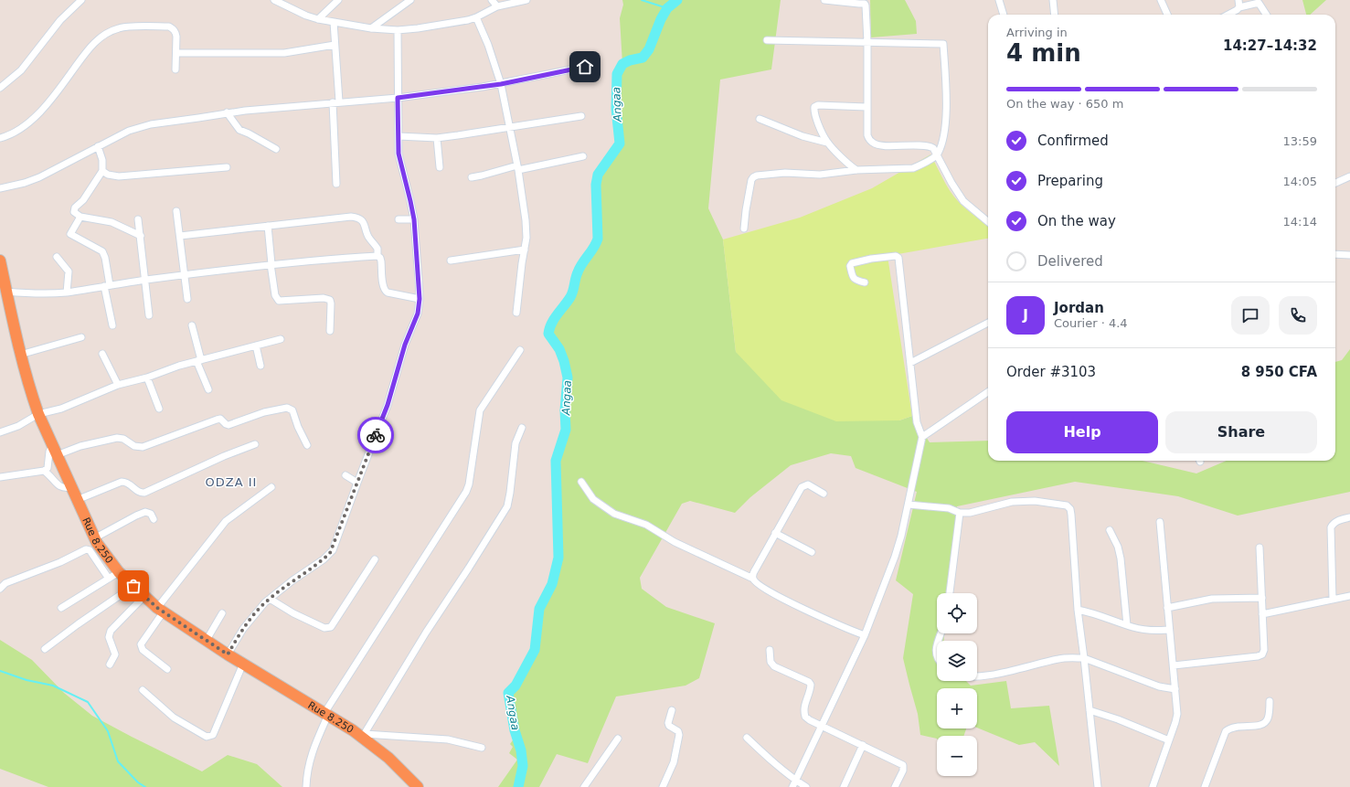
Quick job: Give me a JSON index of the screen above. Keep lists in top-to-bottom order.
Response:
{
  "streets": {
    "highway": ["Rue 8.250"]
  },
  "districts": ["ODZA II"],
  "water": ["Angaa"],
  "page": {
    "heading": ["4 min", "Arriving in", "14:27–14:32"],
    "panel": [
      "Jordan",
      "Courier · 4.4",
      "Order #3103",
      "8 950 CFA"
    ],
    "bar": "On the way · 650 m",
    "list": [
      ["Confirmed", "13:59"],
      ["Preparing", "14:05"],
      ["On the way", "14:14"],
      "Delivered"
    ],
    "round": "J",
    "buttons": ["Help", "Share"],
    "map_buttons": ["+", "−"]
  }
}
